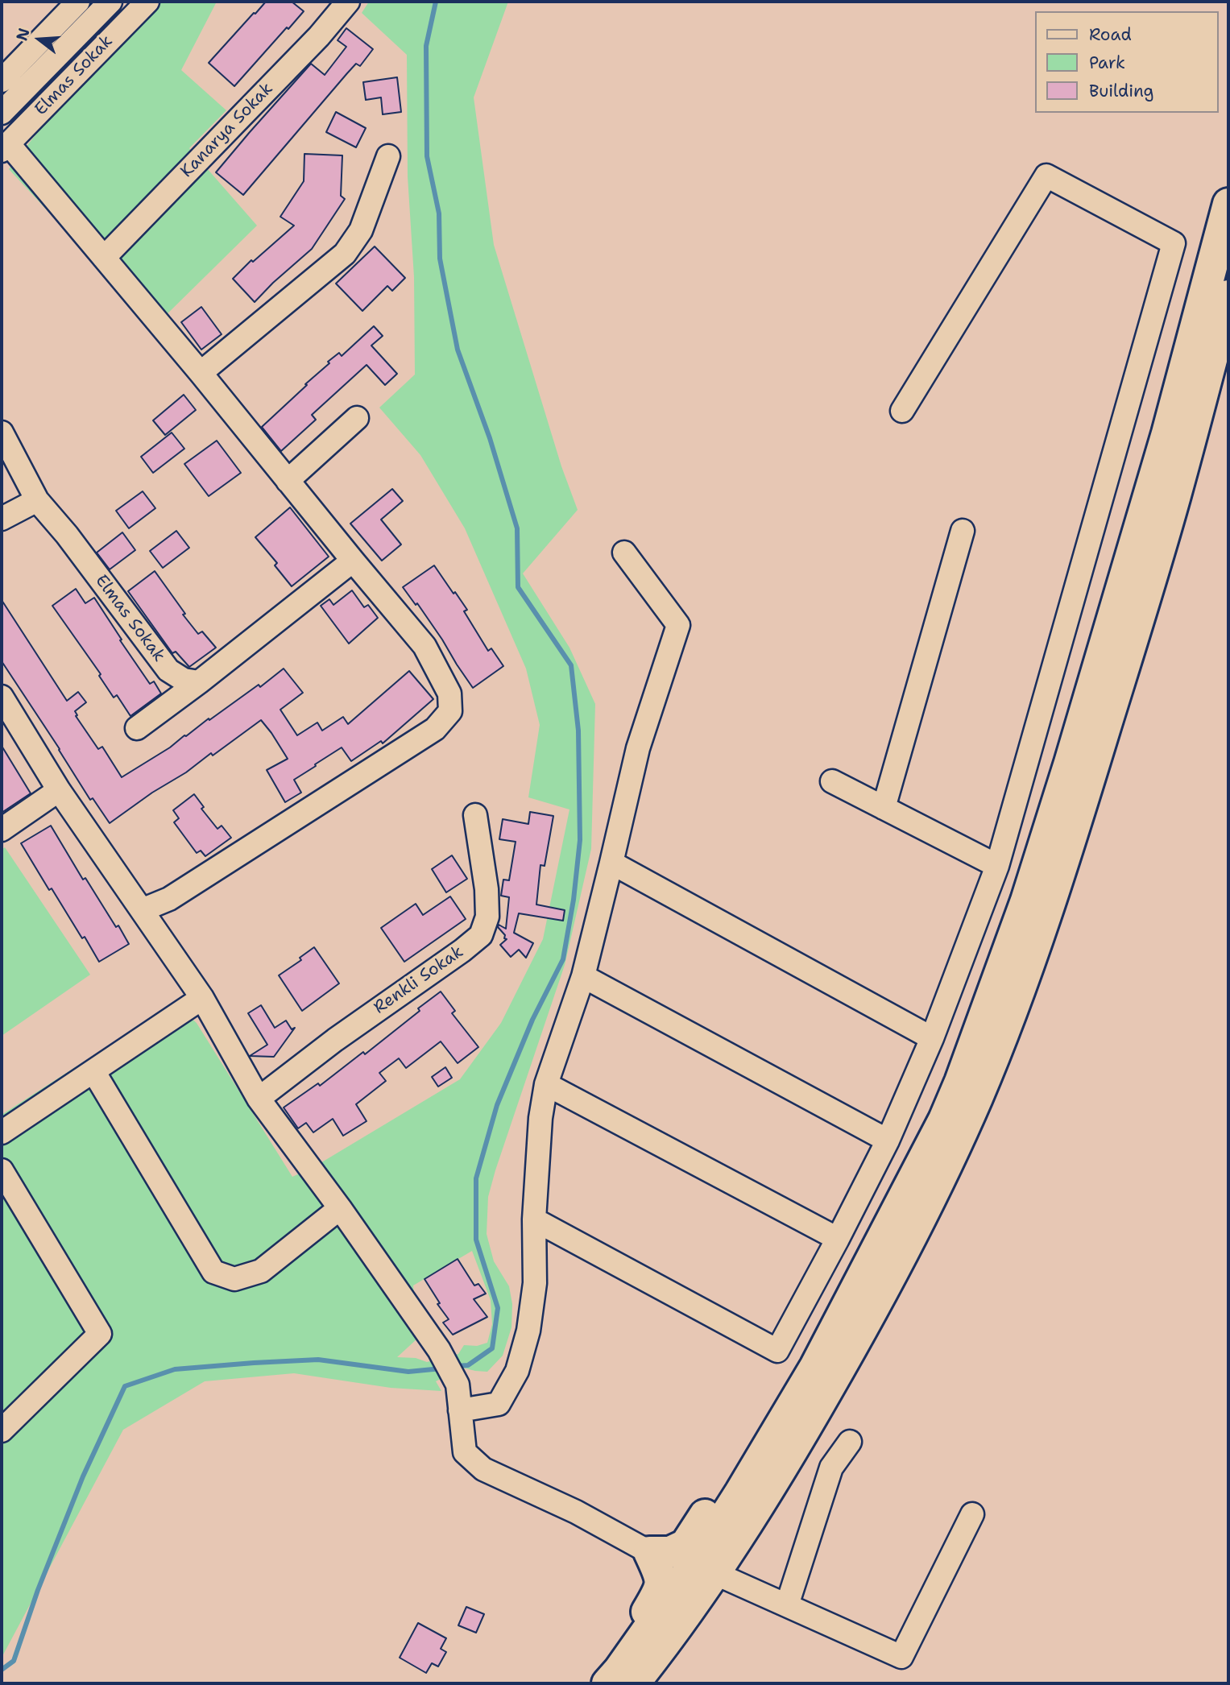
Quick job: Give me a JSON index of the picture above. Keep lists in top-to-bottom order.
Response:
{
  "streets": {
    "street": ["Elmas Sokak", "Kanarya Sokak", "Renkli Sokak"]
  },
  "legend": ["Road", "Park", "Building"],
  "north": "left"
}
